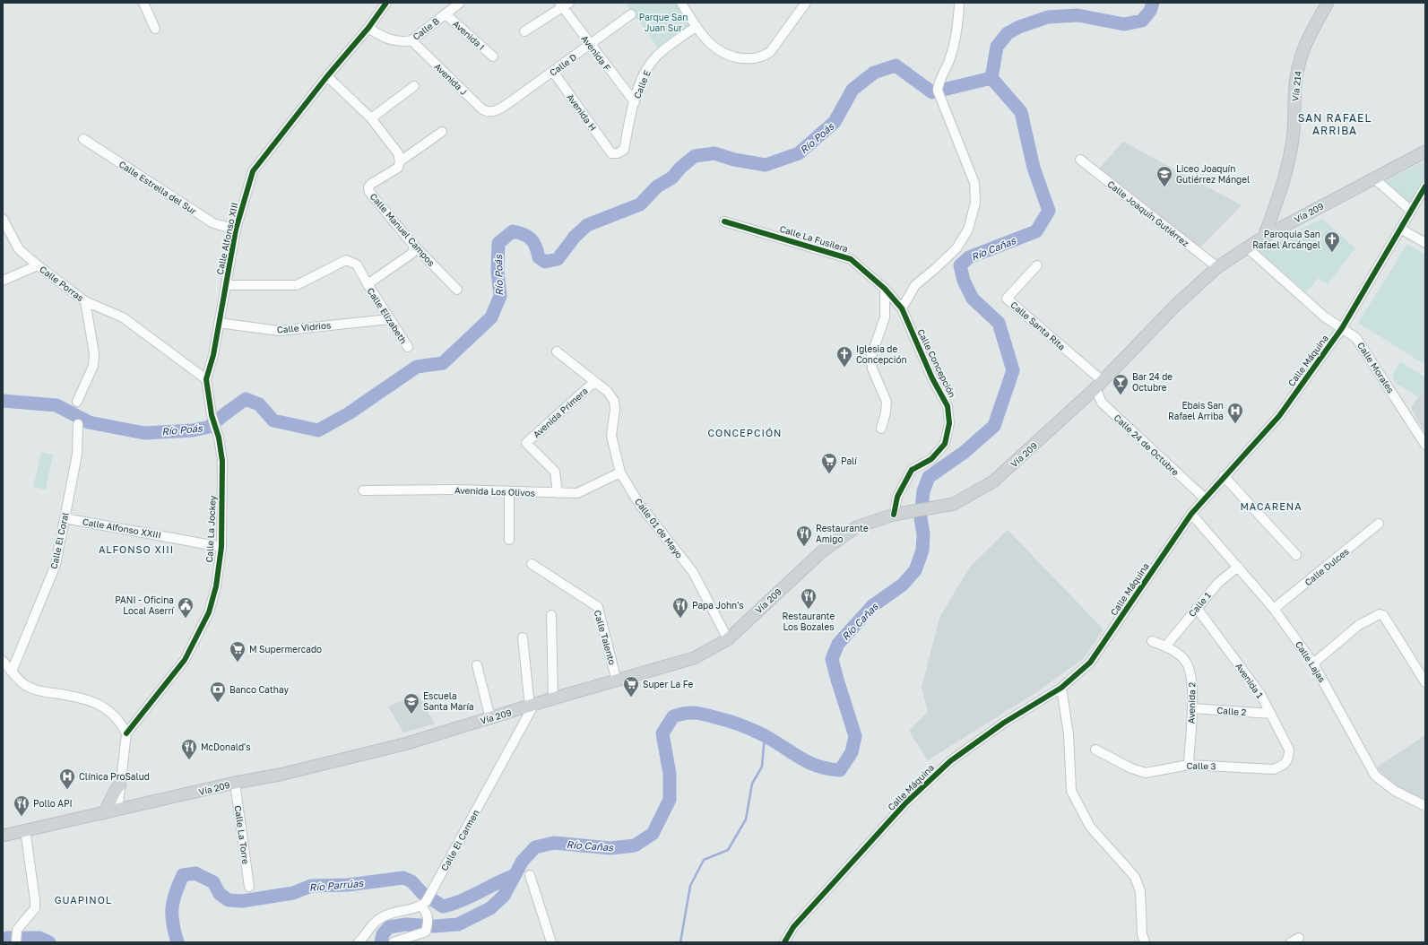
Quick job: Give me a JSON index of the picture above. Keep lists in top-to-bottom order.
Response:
{
  "streets": {
    "main road": ["Vía 214", "Vía 209"],
    "street": [
      "Calle B",
      "Avenida I",
      "Avenida F",
      "Calle D",
      "Avenida J",
      "Calle E",
      "Avenida H",
      "Calle Estrella del Sur",
      "Calle Joaquín Gutiérrez",
      "Calle Manuel Campos",
      "Calle Alfonso XIII",
      "Calle La Fusilera",
      "Calle Porras",
      "Calle Elizabeth",
      "Calle Santa Rita",
      "Calle Vidrios",
      "Calle Máquina",
      "Calle Concepción",
      "Calle Morales",
      "Avenida Primera",
      "Calle 24 de Octubre",
      "Avenida Los Olivos",
      "Calle Alfonso XXIII",
      "Calle 01 de Mayo",
      "Calle La Jockey",
      "Calle El Coral",
      "Calle Dulces",
      "Calle 1",
      "Calle Talento",
      "Calle Lajas",
      "Avenida 1",
      "Avenida 2",
      "Calle 2",
      "Calle 3",
      "Calle La Torre",
      "Calle El Carmen"
    ]
  },
  "crossings": [
    ["Calle B", "Avenida I"],
    ["Calle B", "Avenida J"],
    ["Calle B", "Calle Alfonso XIII"],
    ["Avenida F", "Calle D"],
    ["Avenida F", "Calle E"],
    ["Calle D", "Avenida J"],
    ["Calle D", "Avenida H"],
    ["Calle E", "Avenida H"],
    ["Vía 214", "Vía 209"],
    ["Calle Estrella del Sur", "Calle Alfonso XIII"],
    ["Vía 209", "Calle Joaquín Gutiérrez"],
    ["Vía 209", "Calle Santa Rita"],
    ["Vía 209", "Calle Concepción"],
    ["Vía 209", "Calle Morales"],
    ["Vía 209", "Calle 24 de Octubre"],
    ["Vía 209", "Calle 01 de Mayo"],
    ["Vía 209", "Calle Talento"],
    ["Vía 209", "Calle La Torre"],
    ["Vía 209", "Calle El Carmen"],
    ["Calle Manuel Campos", "Calle Elizabeth"],
    ["Calle Alfonso XIII", "Calle Porras"],
    ["Calle Alfonso XIII", "Calle Vidrios"],
    ["Calle Alfonso XIII", "Calle La Jockey"],
    ["Calle La Fusilera", "Calle Concepción"],
    ["Calle Elizabeth", "Calle Vidrios"],
    ["Calle Santa Rita", "Calle 24 de Octubre"],
    ["Calle Máquina", "Calle Morales"],
    ["Calle Máquina", "Calle 24 de Octubre"],
    ["Calle Máquina", "Calle Lajas"],
    ["Avenida Primera", "Avenida Los Olivos"],
    ["Avenida Primera", "Calle 01 de Mayo"],
    ["Avenida Los Olivos", "Calle 01 de Mayo"],
    ["Calle Alfonso XXIII", "Calle La Jockey"],
    ["Calle Alfonso XXIII", "Calle El Coral"],
    ["Calle Dulces", "Calle Lajas"],
    ["Calle 1", "Calle Lajas"],
    ["Calle 1", "Avenida 1"],
    ["Calle 1", "Avenida 2"],
    ["Avenida 1", "Calle 2"],
    ["Avenida 1", "Calle 3"],
    ["Avenida 2", "Calle 2"],
    ["Avenida 2", "Calle 3"]
  ],
  "districts": [
    "SAN RAFAEL ARRIBA",
    "CONCEPCIÓN",
    "MACARENA",
    "ALFONSO XIII",
    "GUAPINOL"
  ],
  "water": ["Río Poás", "Río Cañas", "Río Parrúas"],
  "parks": ["Parque San Juan Sur"],
  "places": {
    "school or university": ["Liceo Joaquín Gutiérrez Mángel", "Escuela Santa María"],
    "church": ["Paroquia San Rafael Arcángel", "Iglesia de Concepción"],
    "bar": ["Bar 24 de Octubre"],
    "hospital": ["Ebais San Rafael Arriba", "Clínica ProSalud"],
    "supermarket": ["Palí", "M Supermercado", "Super La Fe"],
    "restaurant": [
      "Restaurante Amigo",
      "Restaurante Los Bozales",
      "Papa John's",
      "McDonald's",
      "Pollo API"
    ],
    "public building": ["PANI - Oficina Local Aserrí"],
    "bank": ["Banco Cathay"]
  }
}
